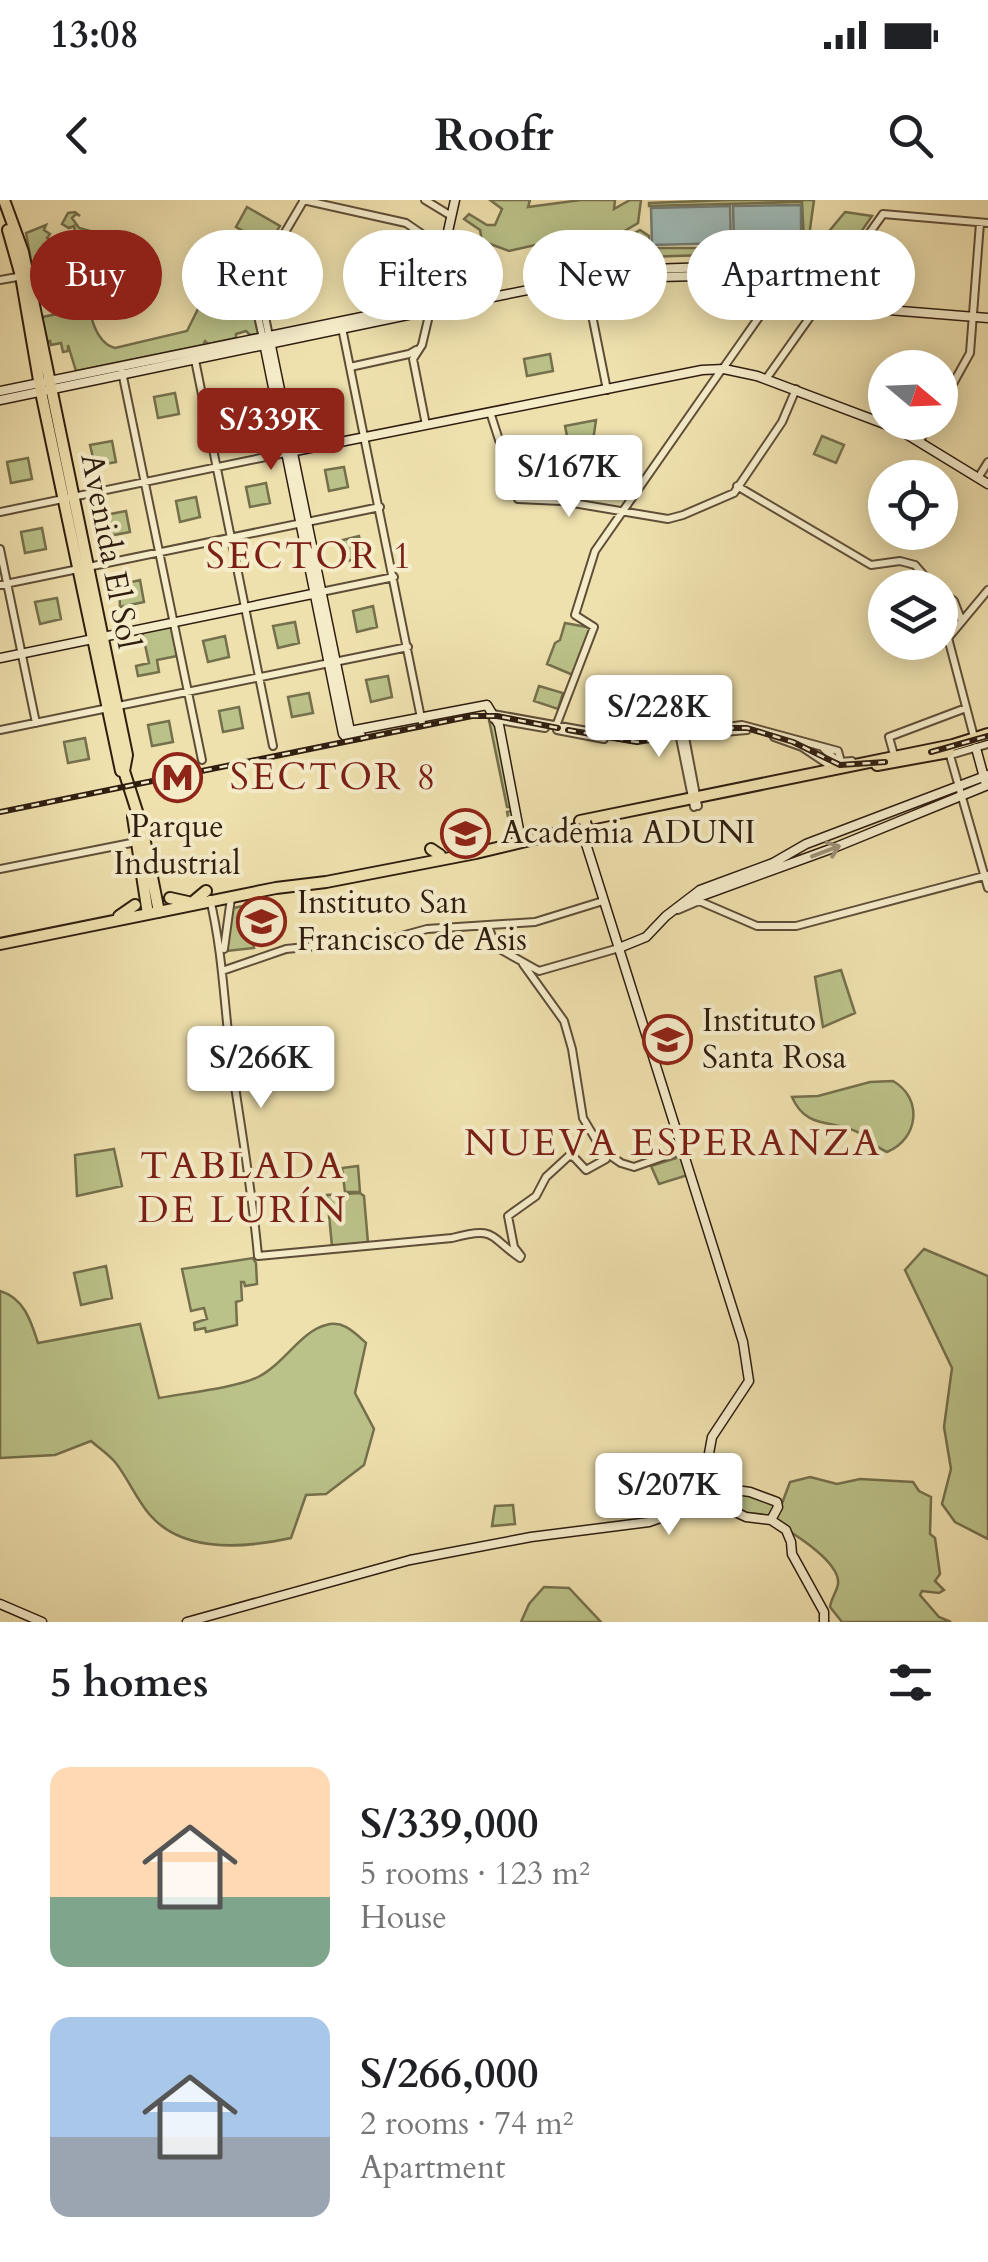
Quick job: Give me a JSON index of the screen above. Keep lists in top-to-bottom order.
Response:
{
  "streets": {
    "main road": ["Avenida El Sol"]
  },
  "districts": [
    "SECTOR 1",
    "SECTOR 8",
    "NUEVA ESPERANZA",
    "TABLADA DE LURÍN"
  ],
  "places": {
    "metro station": ["Parque Industrial"],
    "school or university": ["Academia ADUNI", "Instituto San Francisco de Asis", "Instituto Santa Rosa"]
  },
  "north": "right",
  "page": {
    "status": "13:08",
    "header": "Roofr",
    "chip": [
      "Buy",
      "Rent",
      "Filters",
      "New",
      "Apartment"
    ],
    "price": [
      "S/339K",
      "S/167K",
      "S/228K",
      "S/266K",
      "S/207K"
    ],
    "heading": "5 homes",
    "list": [
      {
        "name": "S/339,000",
        "note": "5 rooms · 123 m² · House"
      },
      {
        "name": "S/266,000",
        "note": "2 rooms · 74 m² · Apartment"
      }
    ]
  }
}
